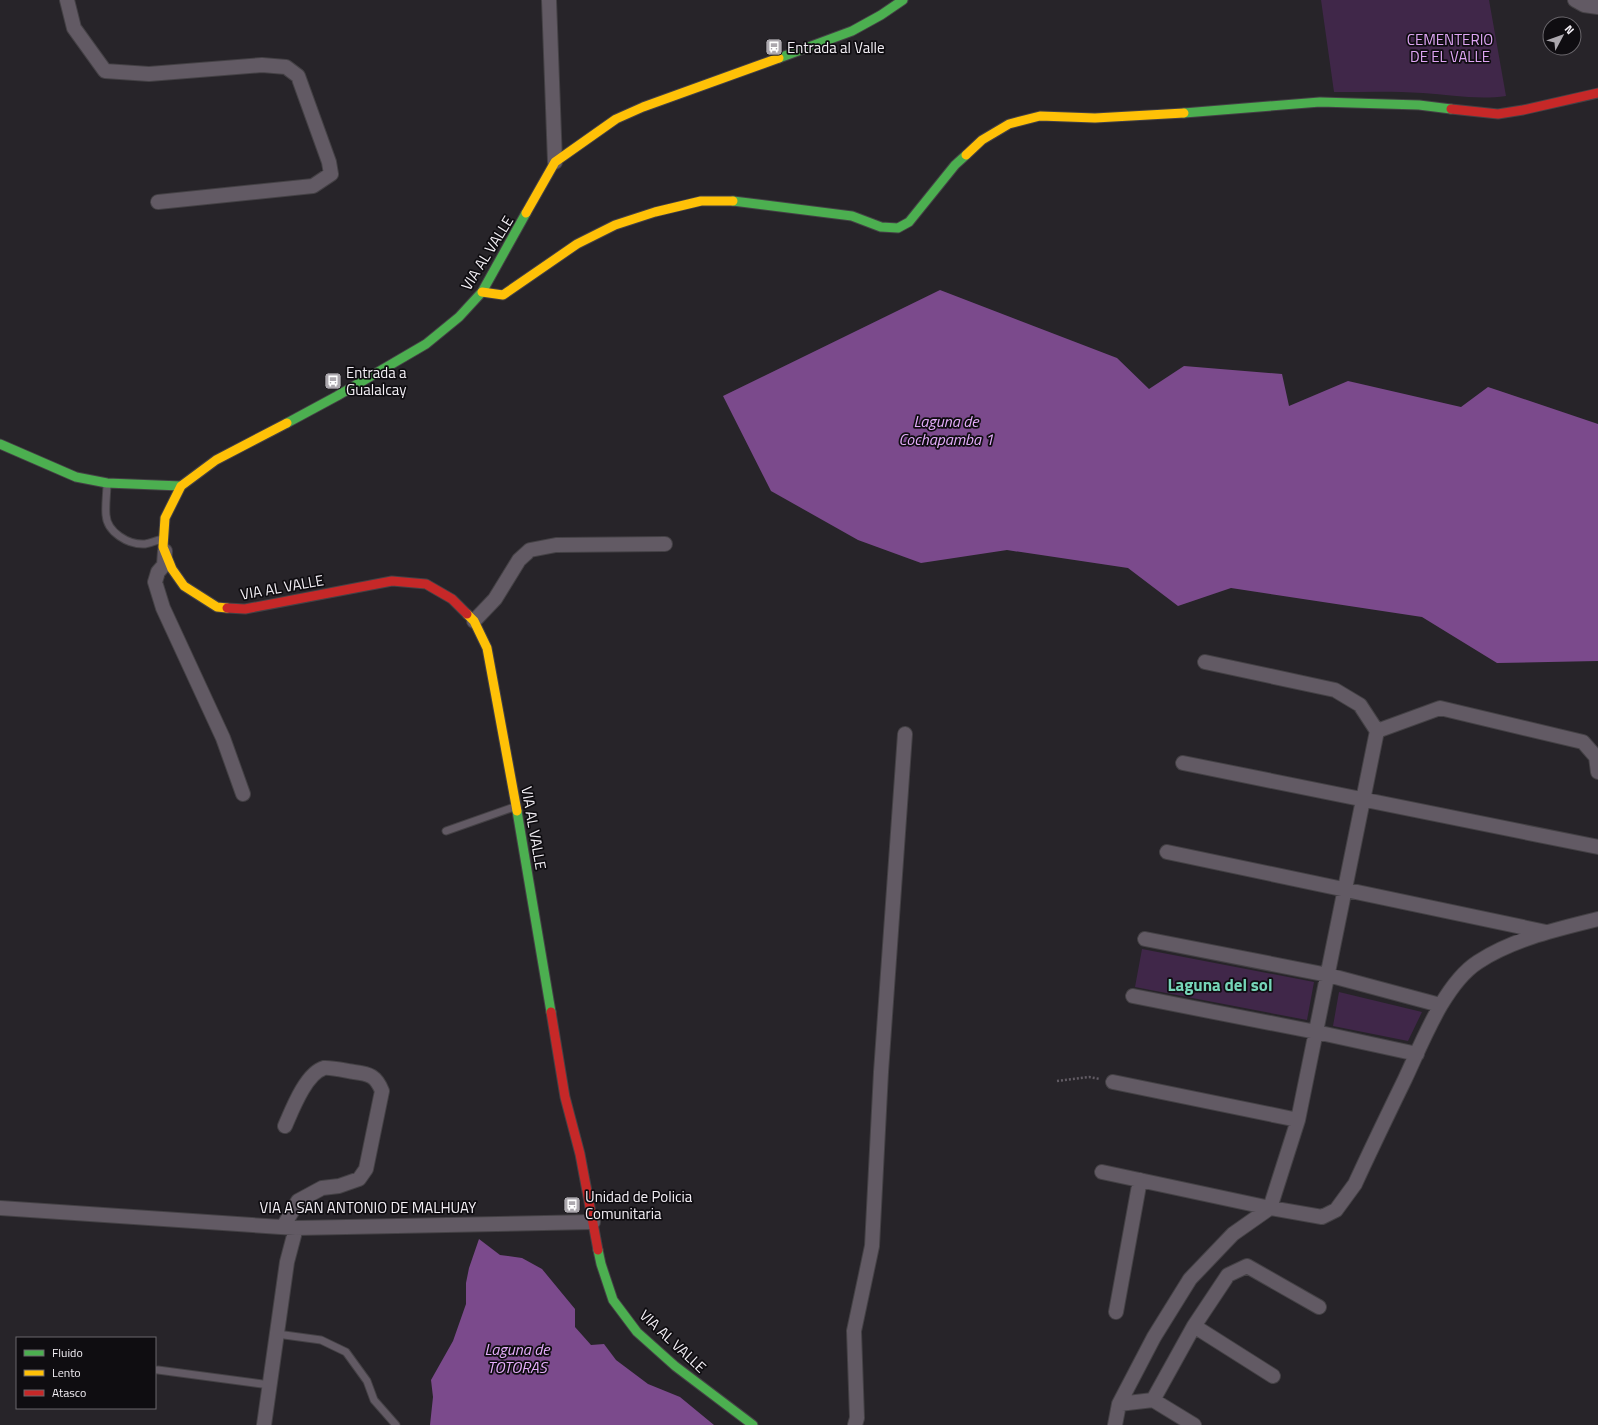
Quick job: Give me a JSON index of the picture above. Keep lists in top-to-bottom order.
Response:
{
  "streets": {
    "main road": ["VIA AL VALLE"],
    "street": ["VIA A SAN ANTONIO DE MALHUAY"]
  },
  "crossings": [
    ["VIA AL VALLE", "VIA A SAN ANTONIO DE MALHUAY"]
  ],
  "districts": ["Laguna del sol"],
  "water": ["Laguna de Cochapamba 1", "Laguna de TOTORAS"],
  "parks": ["CEMENTERIO DE EL VALLE"],
  "places": {
    "bus stop": ["Entrada al Valle", "Entrada a Gualalcay", "Unidad de Policia Comunitaria"]
  },
  "legend": ["Fluido", "Lento", "Atasco"],
  "north": "top right"
}
